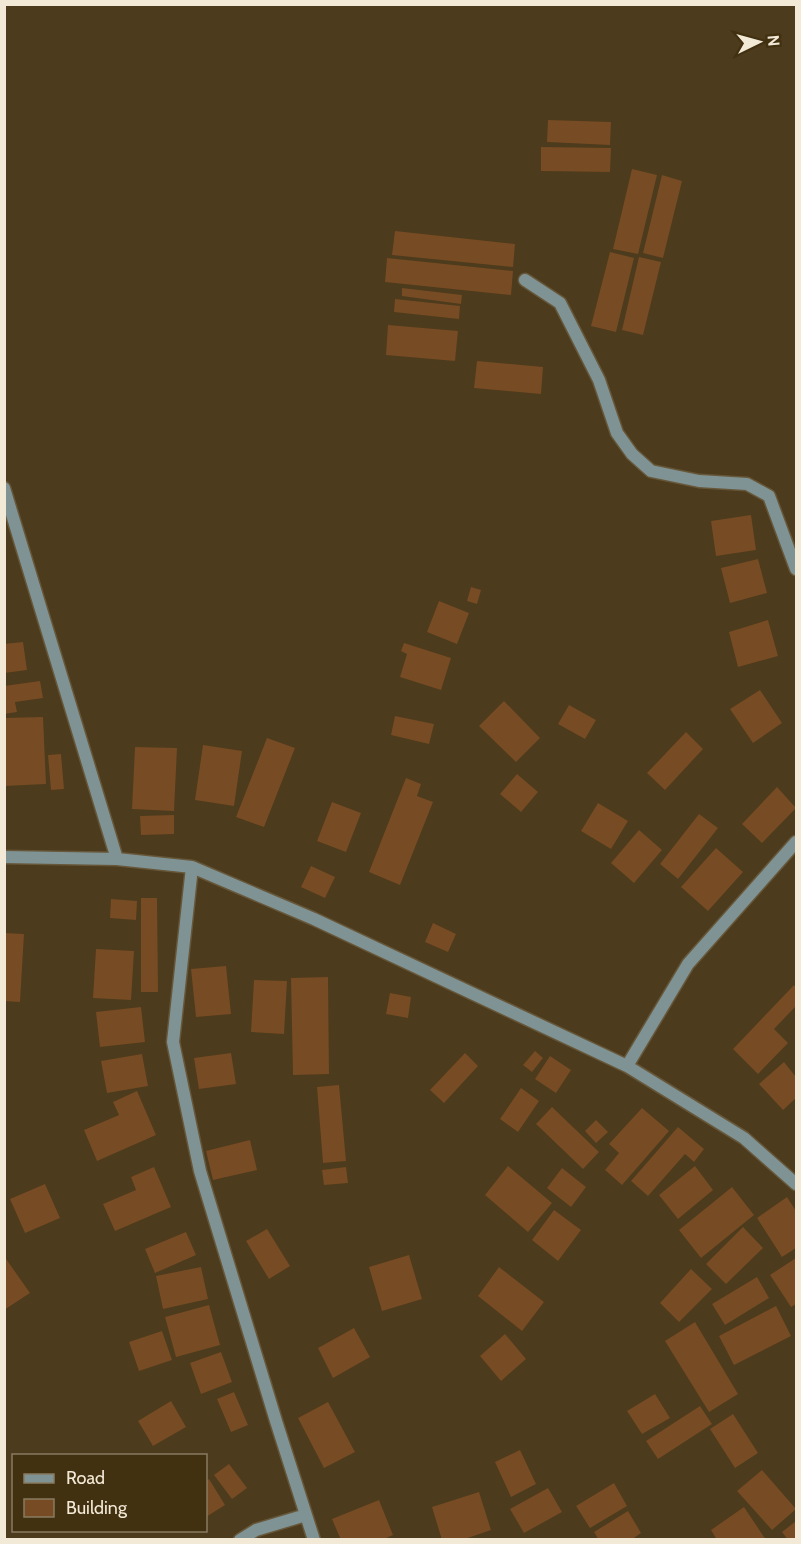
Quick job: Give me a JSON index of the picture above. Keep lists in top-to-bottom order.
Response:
{
  "legend": ["Road", "Building"],
  "north": "right"
}
